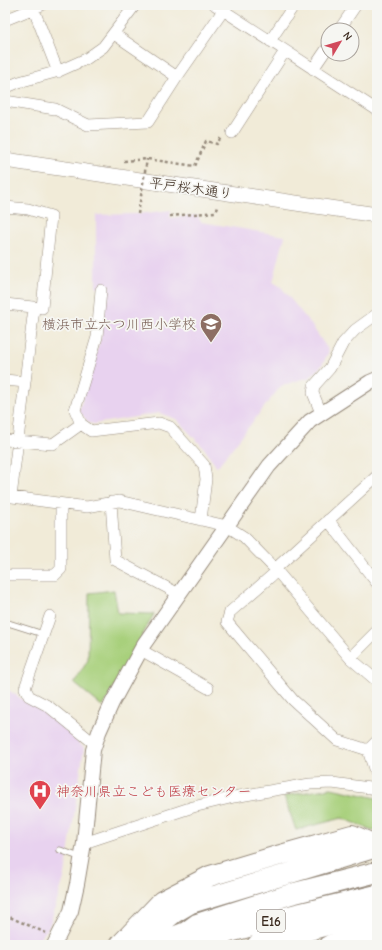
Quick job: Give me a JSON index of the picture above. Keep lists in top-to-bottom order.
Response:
{
  "streets": {
    "highway": ["E16"],
    "main road": ["平戸桜木通り"]
  },
  "places": {
    "school or university": ["横浜市立六つ川西小学校"],
    "hospital": ["神奈川県立こども医療センター"]
  },
  "north": "top right"
}
